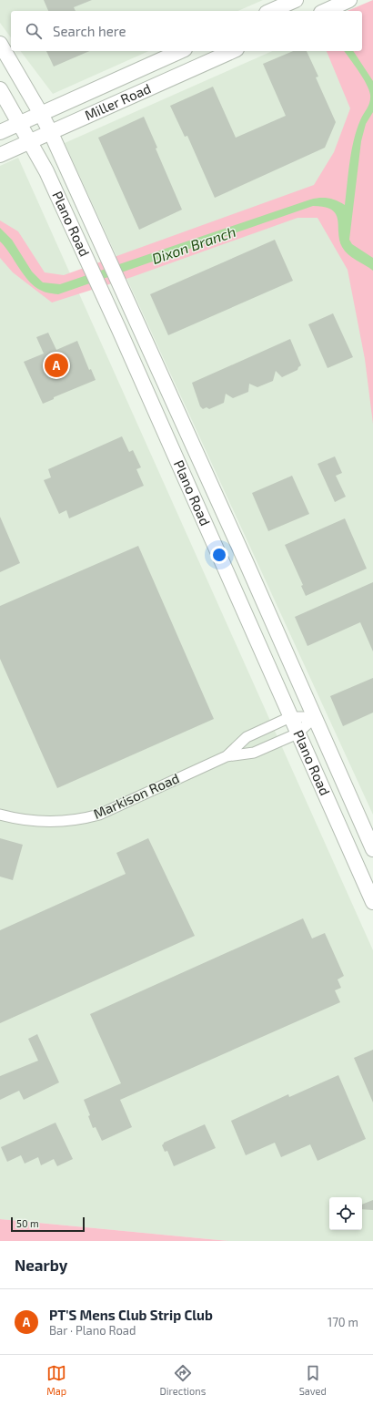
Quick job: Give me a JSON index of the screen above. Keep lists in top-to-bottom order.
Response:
{
  "streets": {
    "main road": ["Miller Road", "Plano Road"],
    "street": ["Markison Road"]
  },
  "crossings": [
    ["Miller Road", "Plano Road"],
    ["Plano Road", "Markison Road"]
  ],
  "water": ["Dixon Branch"],
  "scale_bar": "50 m",
  "page": {
    "search": "Search here",
    "pins": "A",
    "scale": "50 m",
    "heading": "Nearby",
    "list": [
      {
        "mark": "A",
        "name": "PT'S Mens Club Strip Club",
        "note": "Bar · Plano Road",
        "value": "170 m"
      }
    ],
    "nav": ["Map", "Directions", "Saved"]
  }
}
